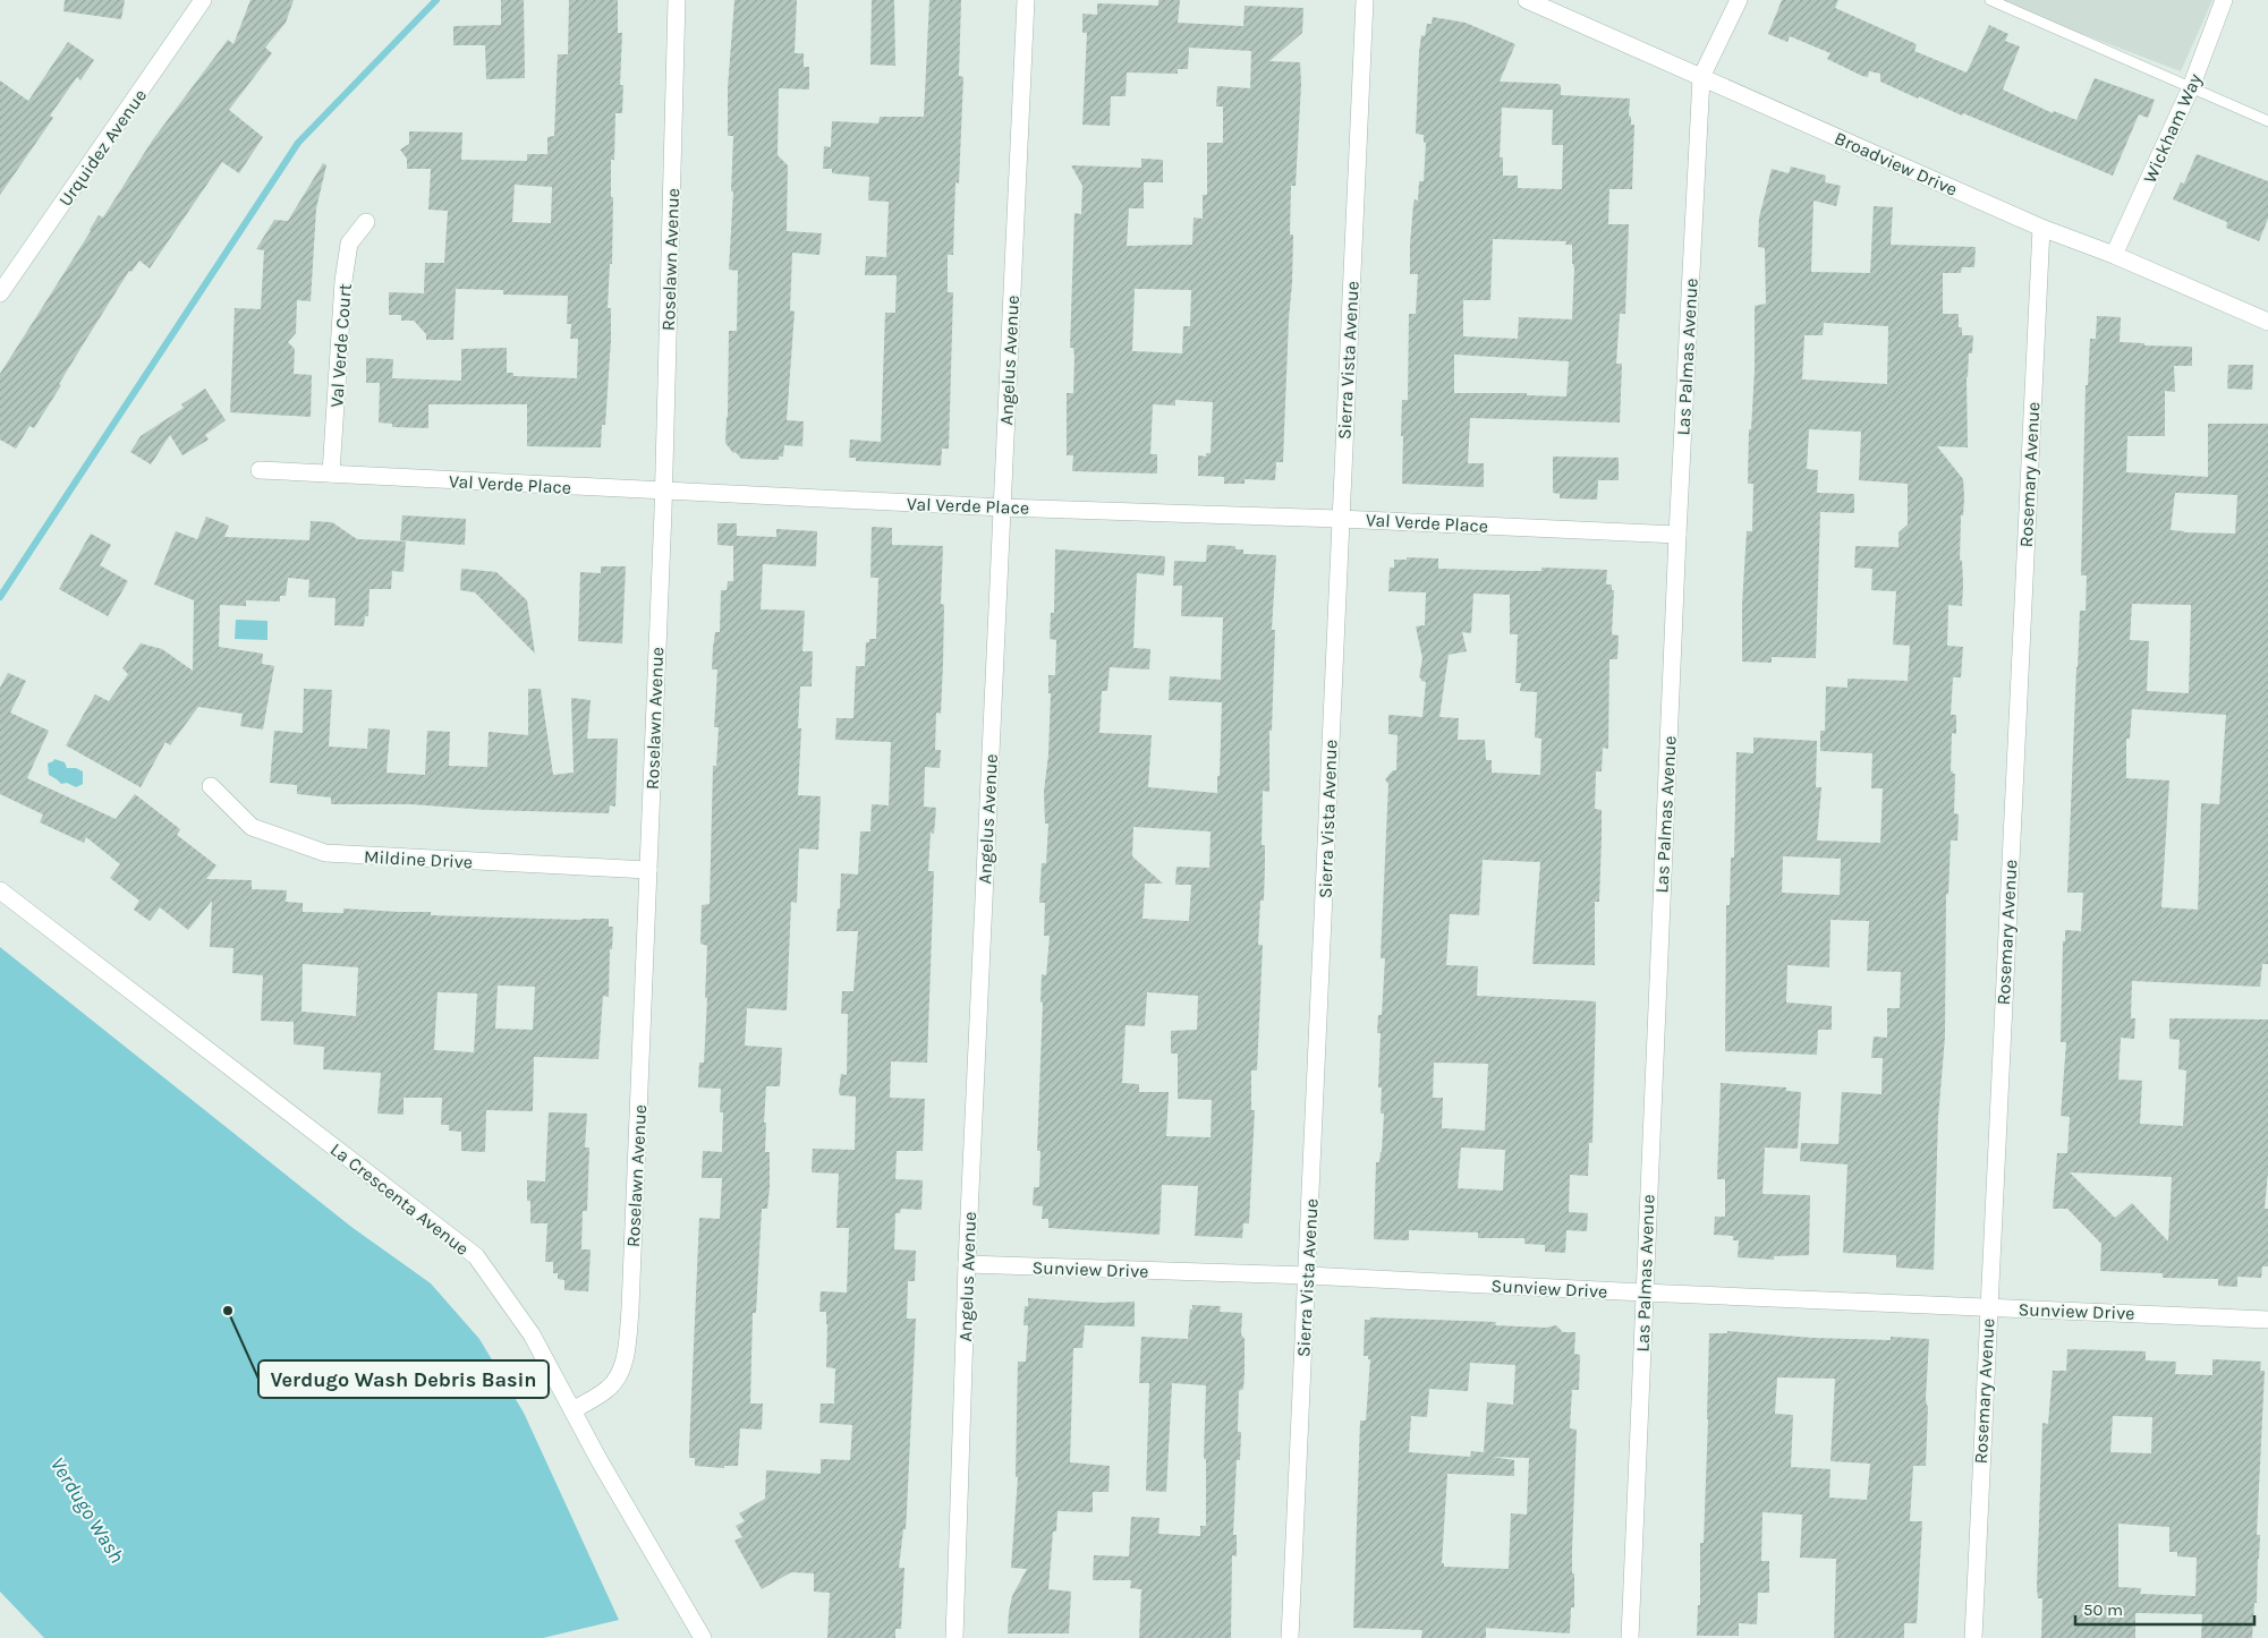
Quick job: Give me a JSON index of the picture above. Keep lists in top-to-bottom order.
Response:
{
  "streets": {
    "street": [
      "Wickham Way",
      "Urquidez Avenue",
      "Broadview Drive",
      "Roselawn Avenue",
      "Val Verde Court",
      "Las Palmas Avenue",
      "Angelus Avenue",
      "Sierra Vista Avenue",
      "Rosemary Avenue",
      "Val Verde Place",
      "Mildine Drive",
      "La Crescenta Avenue",
      "Sunview Drive"
    ]
  },
  "crossings": [
    ["Wickham Way", "Broadview Drive"],
    ["Broadview Drive", "Las Palmas Avenue"],
    ["Broadview Drive", "Rosemary Avenue"],
    ["Roselawn Avenue", "Val Verde Place"],
    ["Roselawn Avenue", "Mildine Drive"],
    ["Roselawn Avenue", "La Crescenta Avenue"],
    ["Val Verde Court", "Val Verde Place"],
    ["Las Palmas Avenue", "Val Verde Place"],
    ["Las Palmas Avenue", "Sunview Drive"],
    ["Angelus Avenue", "Val Verde Place"],
    ["Angelus Avenue", "Sunview Drive"],
    ["Sierra Vista Avenue", "Val Verde Place"],
    ["Sierra Vista Avenue", "Sunview Drive"],
    ["Rosemary Avenue", "Sunview Drive"]
  ],
  "water": ["Verdugo Wash"],
  "places": ["Verdugo Wash Debris Basin"],
  "scale_bar": "50 m"
}
